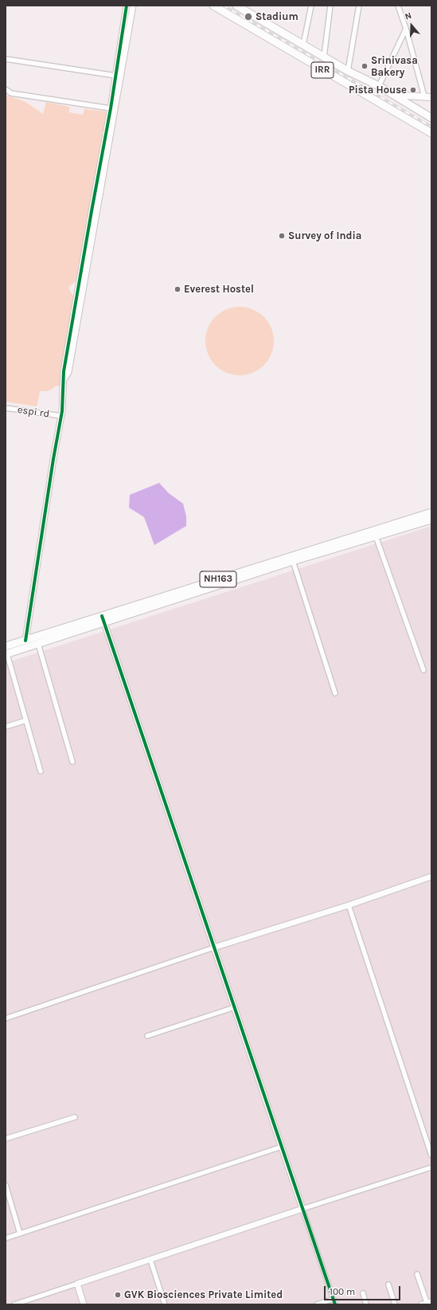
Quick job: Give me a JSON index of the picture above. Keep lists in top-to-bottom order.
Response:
{
  "streets": {
    "main road": ["IRR", "NH163"],
    "street": ["espi rd"]
  },
  "places": [
    "Stadium",
    "Srinivasa Bakery",
    "Pista House",
    "Survey of India",
    "Everest Hostel",
    "GVK Biosciences Private Limited"
  ],
  "scale_bar": "100 m",
  "north": "top"
}
